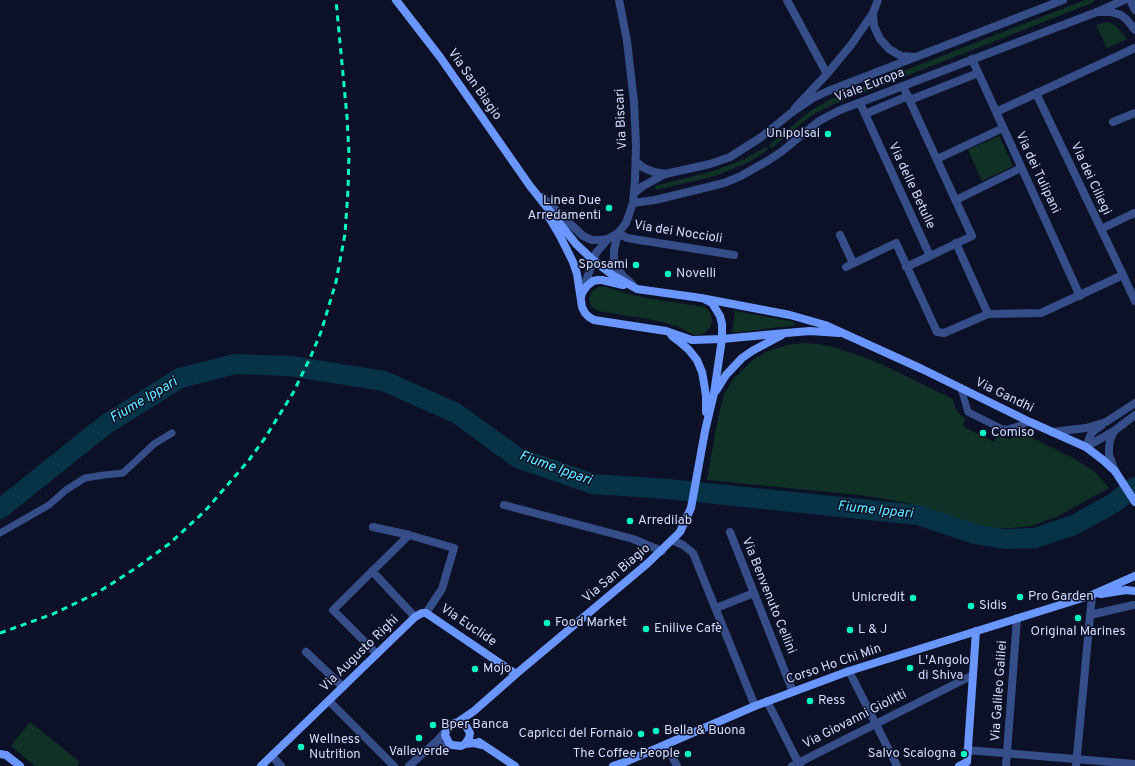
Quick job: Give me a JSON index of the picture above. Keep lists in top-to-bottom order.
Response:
{
  "streets": {
    "main road": [
      "Via San Biagio",
      "Via Gandhi",
      "Via Euclide",
      "Via Augusto Righi",
      "Corso Ho Chi Min"
    ],
    "street": [
      "Viale Europa",
      "Via Biscari",
      "Via dei Tulipani",
      "Via dei Ciliegi",
      "Via delle Betulle",
      "Via dei Noccioli",
      "Via Benvenuto Cellini",
      "Via Galileo Galilei",
      "Via Giovanni Giolitti"
    ]
  },
  "crossings": [
    ["Via San Biagio", "Via Euclide"],
    ["Viale Europa", "Via Biscari"],
    ["Viale Europa", "Via dei Tulipani"],
    ["Viale Europa", "Via delle Betulle"],
    ["Via Biscari", "Via dei Noccioli"],
    ["Via Benvenuto Cellini", "Corso Ho Chi Min"],
    ["Via Euclide", "Via Augusto Righi"],
    ["Corso Ho Chi Min", "Via Galileo Galilei"]
  ],
  "water": ["Fiume Ippari"],
  "places": [
    "Unipolsai",
    "Linea Due Arredamenti",
    "Sposami",
    "Novelli",
    "Comiso",
    "Arredilab",
    "Pro Garden",
    "Unicredit",
    "Sidis",
    "Original Marines",
    "Food Market",
    "Enilive Cafè",
    "L & J",
    "L'Angolo di Shiva",
    "Mojo",
    "Ress",
    "Bper Banca",
    "Bella & Buona",
    "Capricci del Fornaio",
    "Valleverde",
    "Wellness Nutrition",
    "The Coffee People",
    "Salvo Scalogna"
  ]
}
